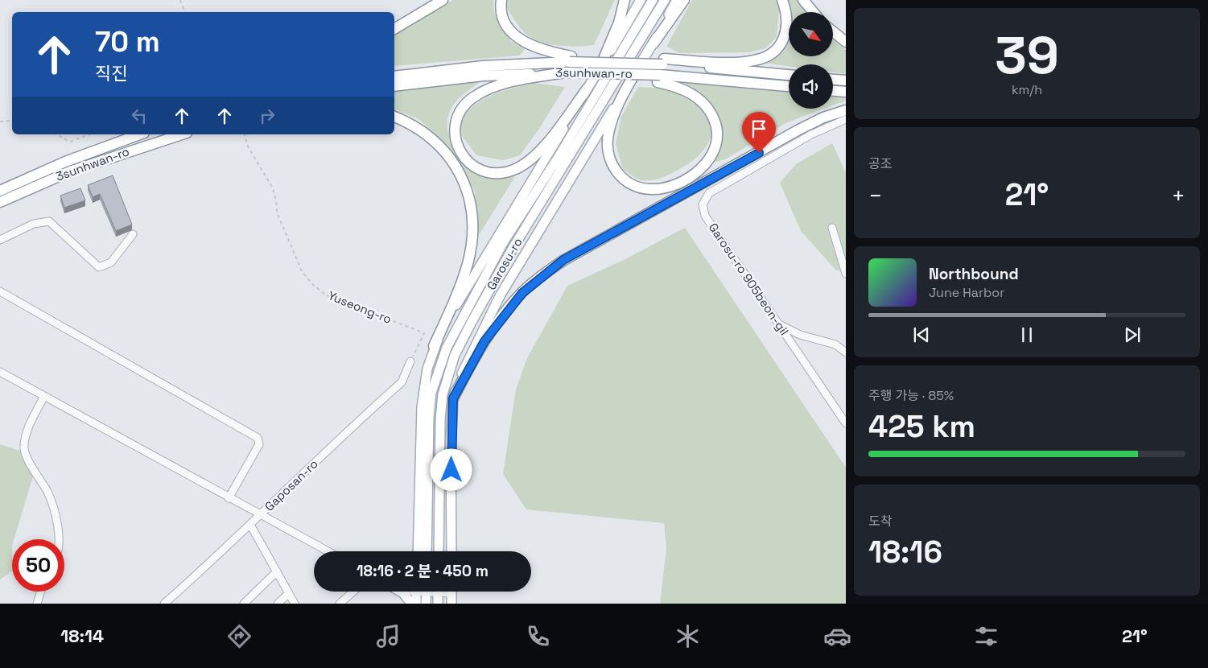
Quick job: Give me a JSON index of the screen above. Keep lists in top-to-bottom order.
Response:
{
  "streets": {
    "highway": ["3sunhwan-ro"],
    "main road": ["Garosu-ro"],
    "street": ["Garosu-ro 905beon-gil", "Gaposan-ro"],
    "path": ["Yuseong-ro"]
  },
  "crossings": [
    ["3sunhwan-ro", "Garosu-ro"],
    ["Yuseong-ro", "Gaposan-ro"]
  ],
  "north": "bottom right",
  "page": {
    "tile": [
      ["39", "km/h"],
      "공조",
      ["주행 가능 · 85%", "425 km"],
      ["도착", "18:16"]
    ],
    "turn": ["70 m", "직진"],
    "heat": ["−", "21°", "+"],
    "song": ["Northbound", "June Harbor"],
    "limit": "50",
    "trip": "18:16 · 2 분 · 450 m",
    "tabs": ["18:14", "21°"]
  }
}
